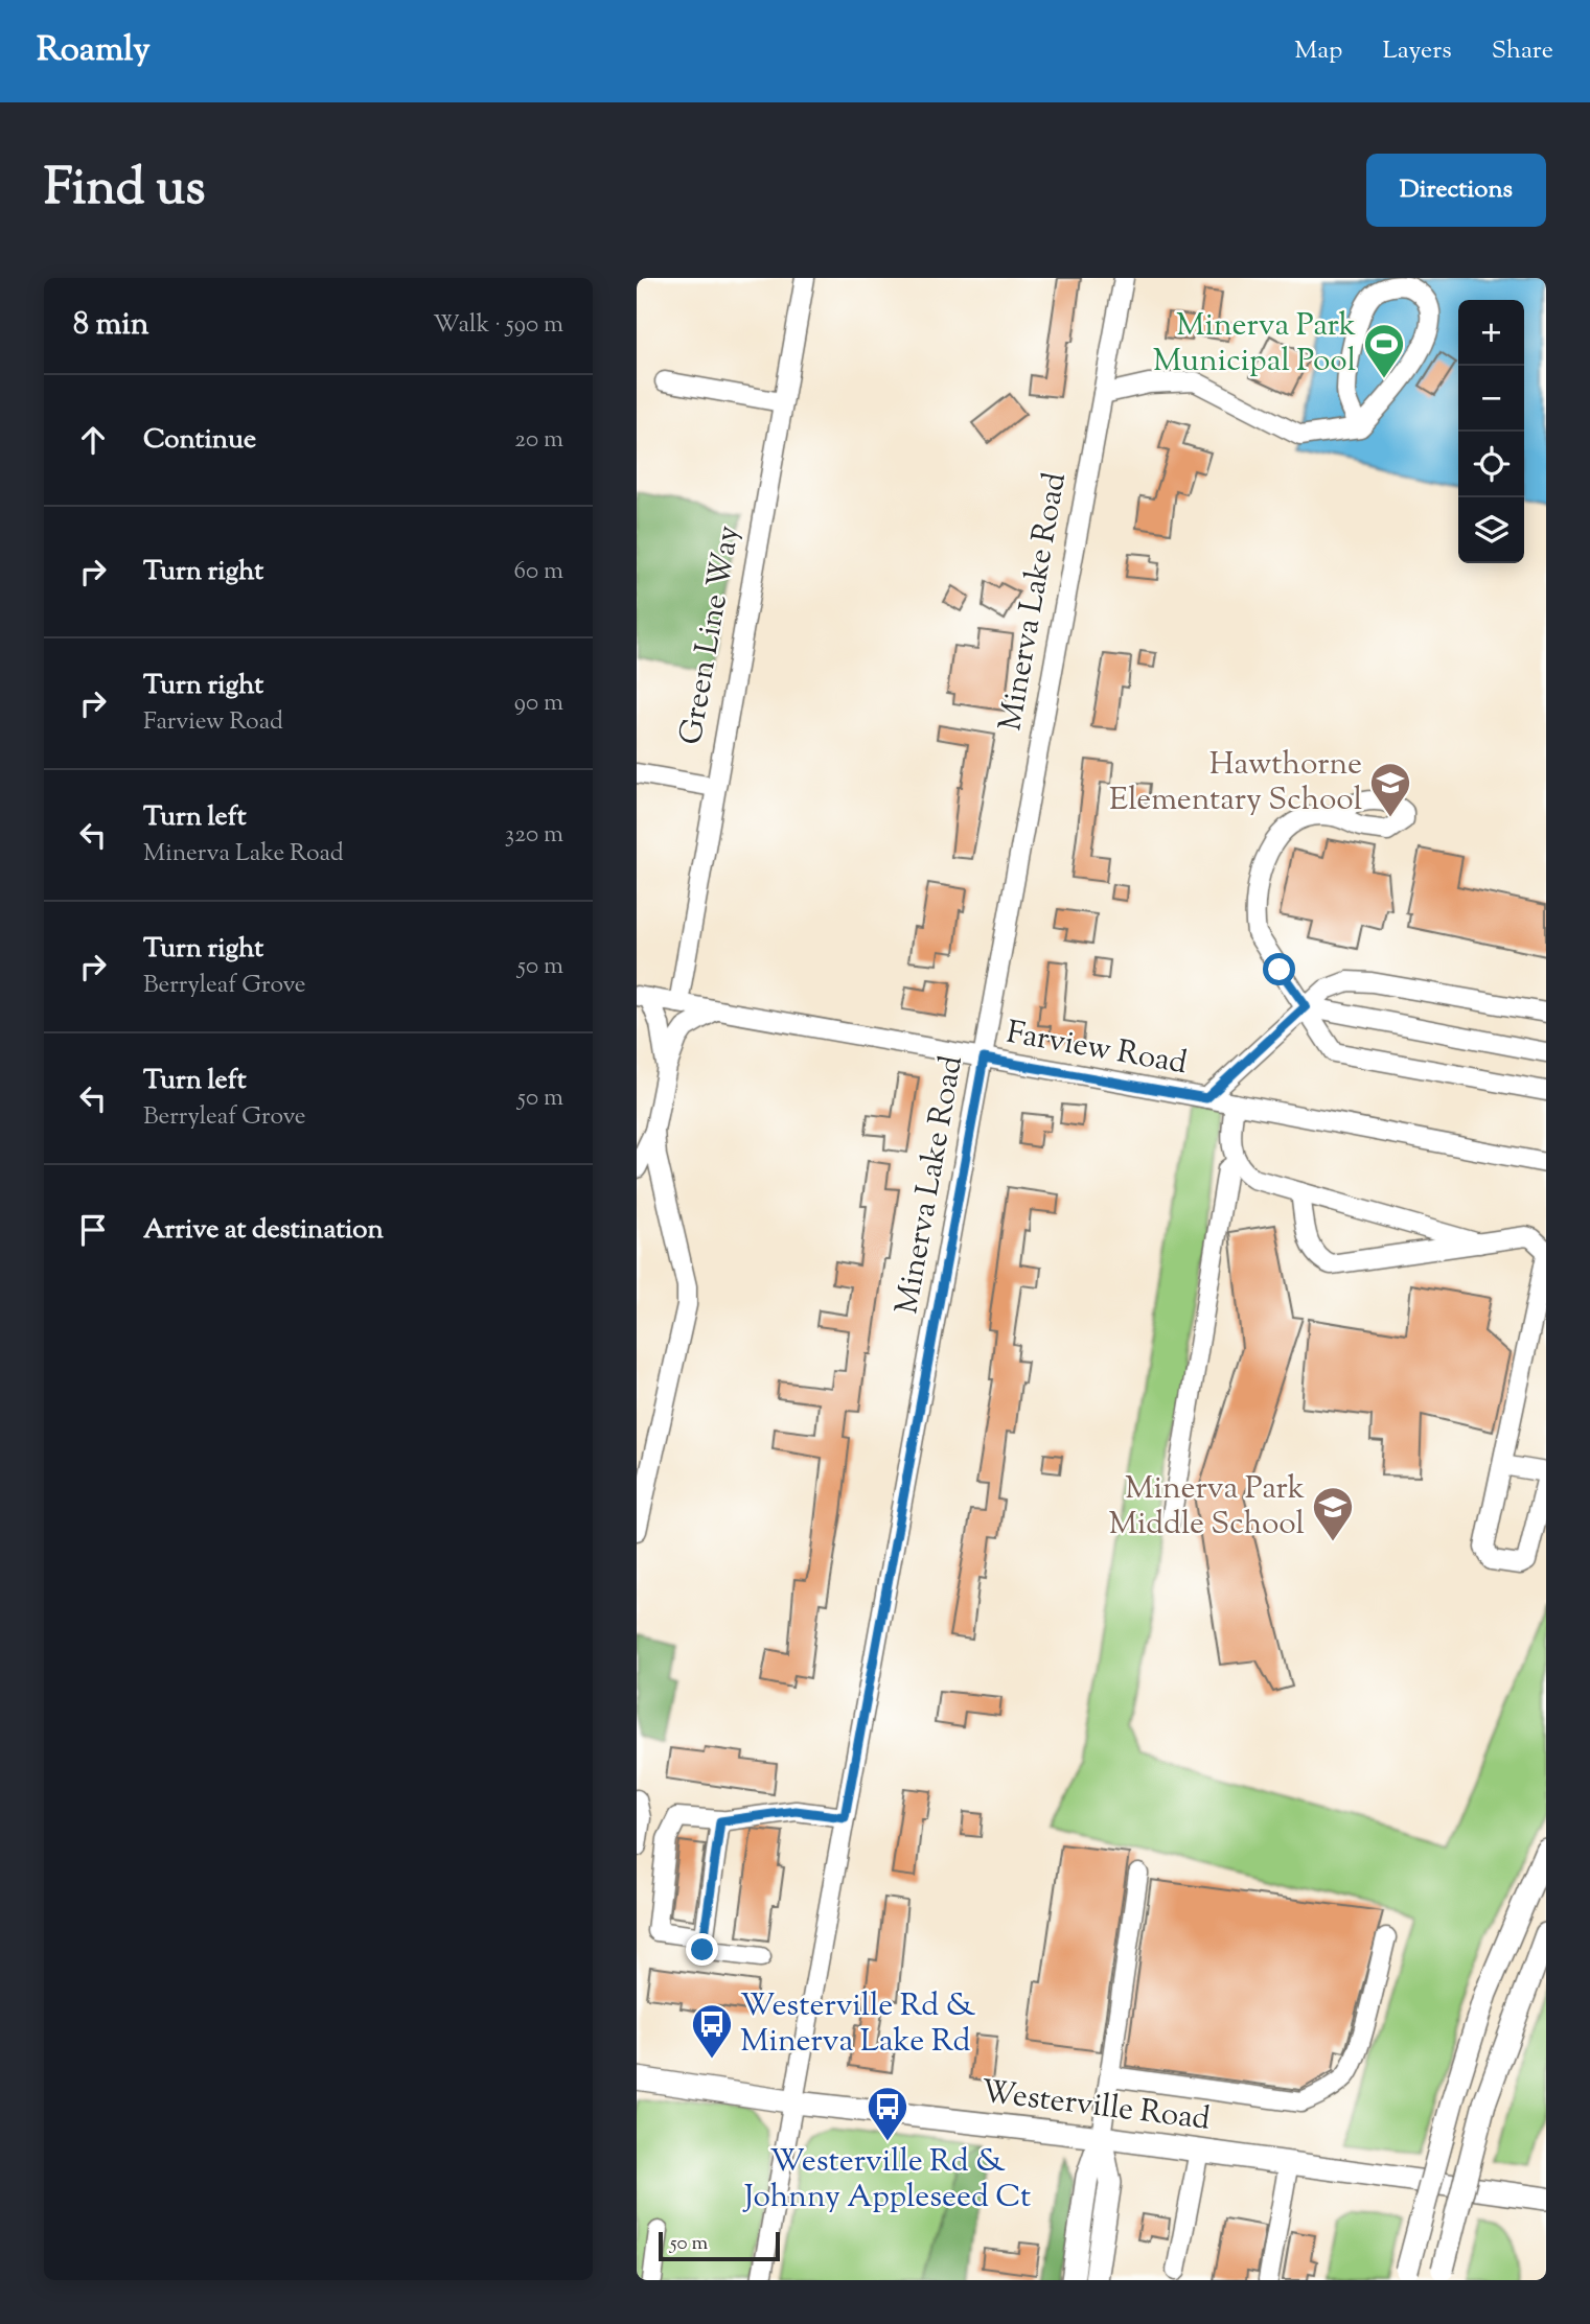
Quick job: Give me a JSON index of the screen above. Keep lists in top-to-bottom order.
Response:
{
  "streets": {
    "main road": ["Westerville Road"],
    "street": ["Minerva Lake Road", "Green Line Way", "Farview Road"]
  },
  "crossings": [
    ["Minerva Lake Road", "Farview Road"],
    ["Minerva Lake Road", "Westerville Road"],
    ["Green Line Way", "Farview Road"]
  ],
  "places": {
    "sports": ["Minerva Park Municipal Pool"],
    "school or university": ["Hawthorne Elementary School", "Minerva Park Middle School"],
    "bus stop": ["Westerville Rd & Minerva Lake Rd", "Westerville Rd & Johnny Appleseed Ct"]
  },
  "scale_bar": "50 m",
  "page": {
    "header": "Roamly",
    "nav": ["Map", "Layers", "Share"],
    "title": "Find us",
    "buttons": "Directions",
    "heading": ["8 min", "Walk · 590 m"],
    "map_buttons": ["+", "−"],
    "list": [
      ["Continue", "20 m"],
      ["Turn right", "60 m"],
      ["Turn right", "Farview Road", "90 m"],
      ["Turn left", "Minerva Lake Road", "320 m"],
      ["Turn right", "Berryleaf Grove", "50 m"],
      ["Turn left", "Berryleaf Grove", "50 m"],
      "Arrive at destination"
    ],
    "scale": "50 m"
  }
}
